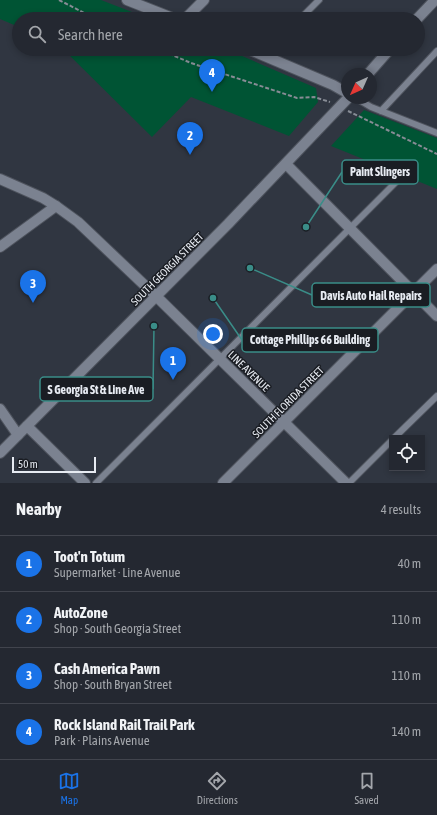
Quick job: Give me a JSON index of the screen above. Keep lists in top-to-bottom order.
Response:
{
  "streets": {
    "main road": ["SOUTH GEORGIA STREET", "LINE AVENUE", "SOUTH FLORIDA STREET"]
  },
  "crossings": [
    ["SOUTH GEORGIA STREET", "LINE AVENUE"],
    ["LINE AVENUE", "SOUTH FLORIDA STREET"]
  ],
  "places": [
    "Paint Slingers",
    "Davis Auto Hail Repairs",
    "Cottage Phillips 66 Building",
    "S Georgia St & Line Ave"
  ],
  "scale_bar": "50 m",
  "north": "bottom left",
  "page": {
    "search": "Search here",
    "pins": [
      "4",
      "2",
      "3",
      "1"
    ],
    "scale": "50 m",
    "heading": ["Nearby", "4 results"],
    "list": [
      {
        "mark": "1",
        "name": "Toot'n Totum",
        "note": "Supermarket · Line Avenue",
        "value": "40 m"
      },
      {
        "mark": "2",
        "name": "AutoZone",
        "note": "Shop · South Georgia Street",
        "value": "110 m"
      },
      {
        "mark": "3",
        "name": "Cash America Pawn",
        "note": "Shop · South Bryan Street",
        "value": "110 m"
      },
      {
        "mark": "4",
        "name": "Rock Island Rail Trail Park",
        "note": "Park · Plains Avenue",
        "value": "140 m"
      }
    ],
    "nav": ["Map", "Directions", "Saved"]
  }
}
